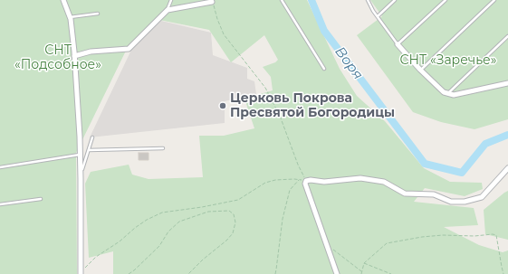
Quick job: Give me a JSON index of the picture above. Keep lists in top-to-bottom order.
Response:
{
  "water": ["Воря"],
  "parks": ["СНТ «Подсобное»", "СНТ «Заречье»"],
  "places": ["Церковь Покрова Пресвятой Богородицы"]
}
